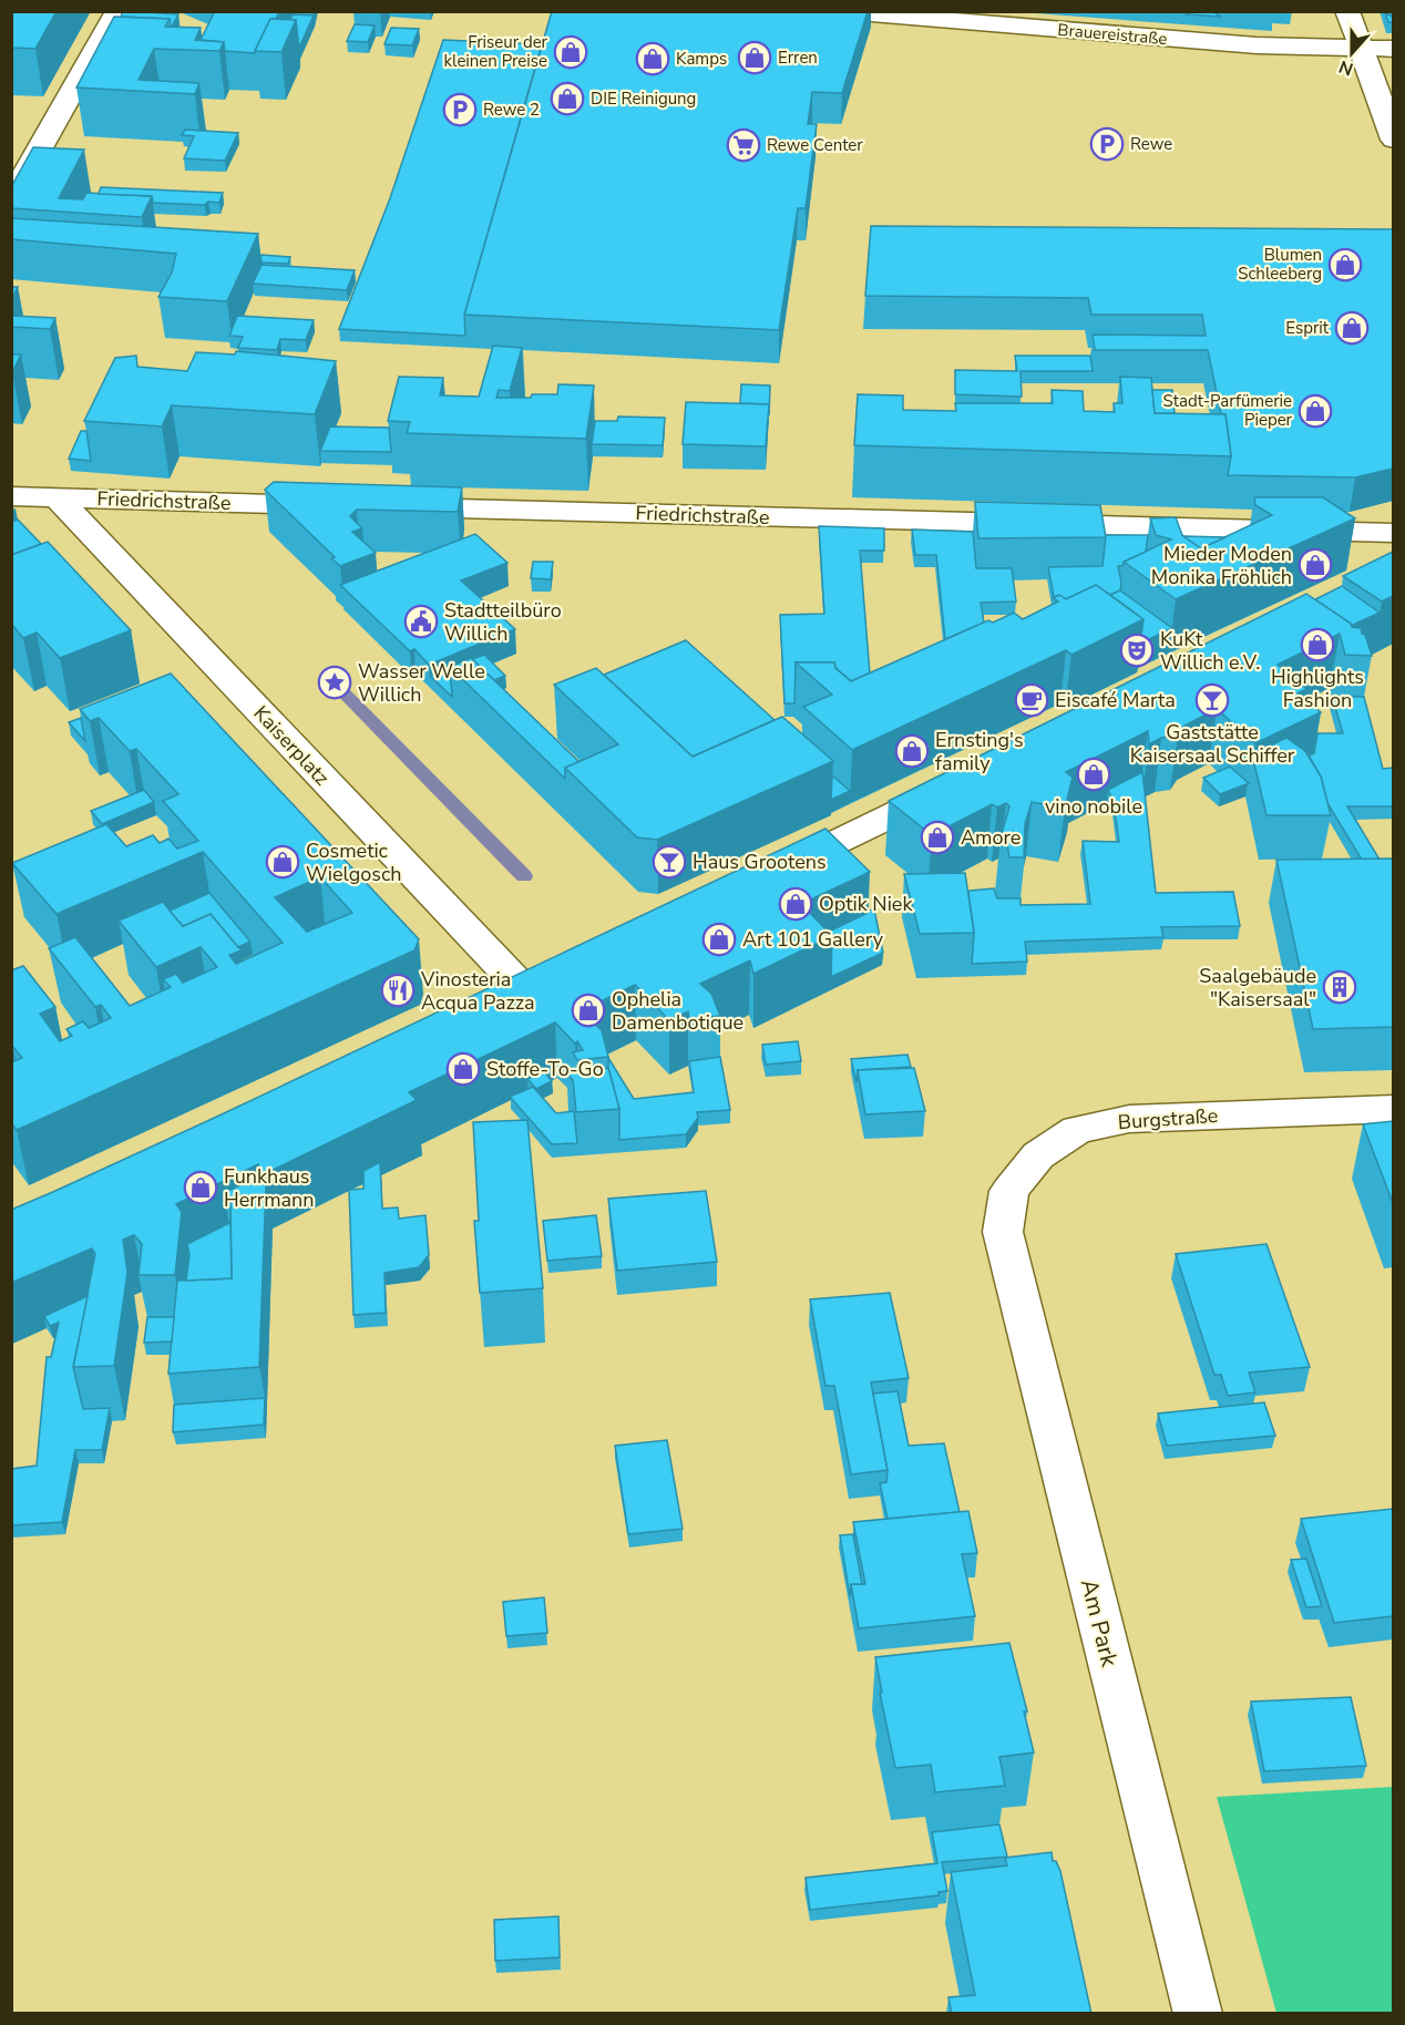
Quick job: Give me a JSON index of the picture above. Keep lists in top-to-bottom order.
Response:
{
  "streets": {
    "street": [
      "Brauereistraße",
      "Friedrichstraße",
      "Kaiserplatz",
      "Burgstraße",
      "Am Park"
    ]
  },
  "crossings": [
    ["Friedrichstraße", "Kaiserplatz"],
    ["Burgstraße", "Am Park"]
  ],
  "places": {
    "shop": [
      "Friseur der kleinen Preise",
      "Erren",
      "Kamps",
      "DIE Reinigung",
      "Blumen Schleeberg",
      "Esprit",
      "Stadt-Parfümerie Pieper",
      "Mieder Moden Monika Fröhlich",
      "Highlights Fashion",
      "Ernsting's family",
      "vino nobile",
      "Amore",
      "Cosmetic Wielgosch",
      "Optik Niek",
      "Art 101 Gallery",
      "Ophelia Damenbotique",
      "Stoffe-To-Go",
      "Funkhaus Herrmann"
    ],
    "parking": ["Rewe 2", "Rewe"],
    "supermarket": ["Rewe Center"],
    "public building": ["Stadtteilbüro Willich"],
    "theatre": ["KuKt Willich e.V."],
    "place": ["Wasser Welle Willich"],
    "cafe": ["Eiscafé Marta"],
    "bar": ["Gaststätte Kaisersaal Schiffer", "Haus Grootens"],
    "building": ["Saalgebäude \"Kaisersaal\""],
    "restaurant": ["Vinosteria Acqua Pazza"]
  },
  "north": "bottom"
}
